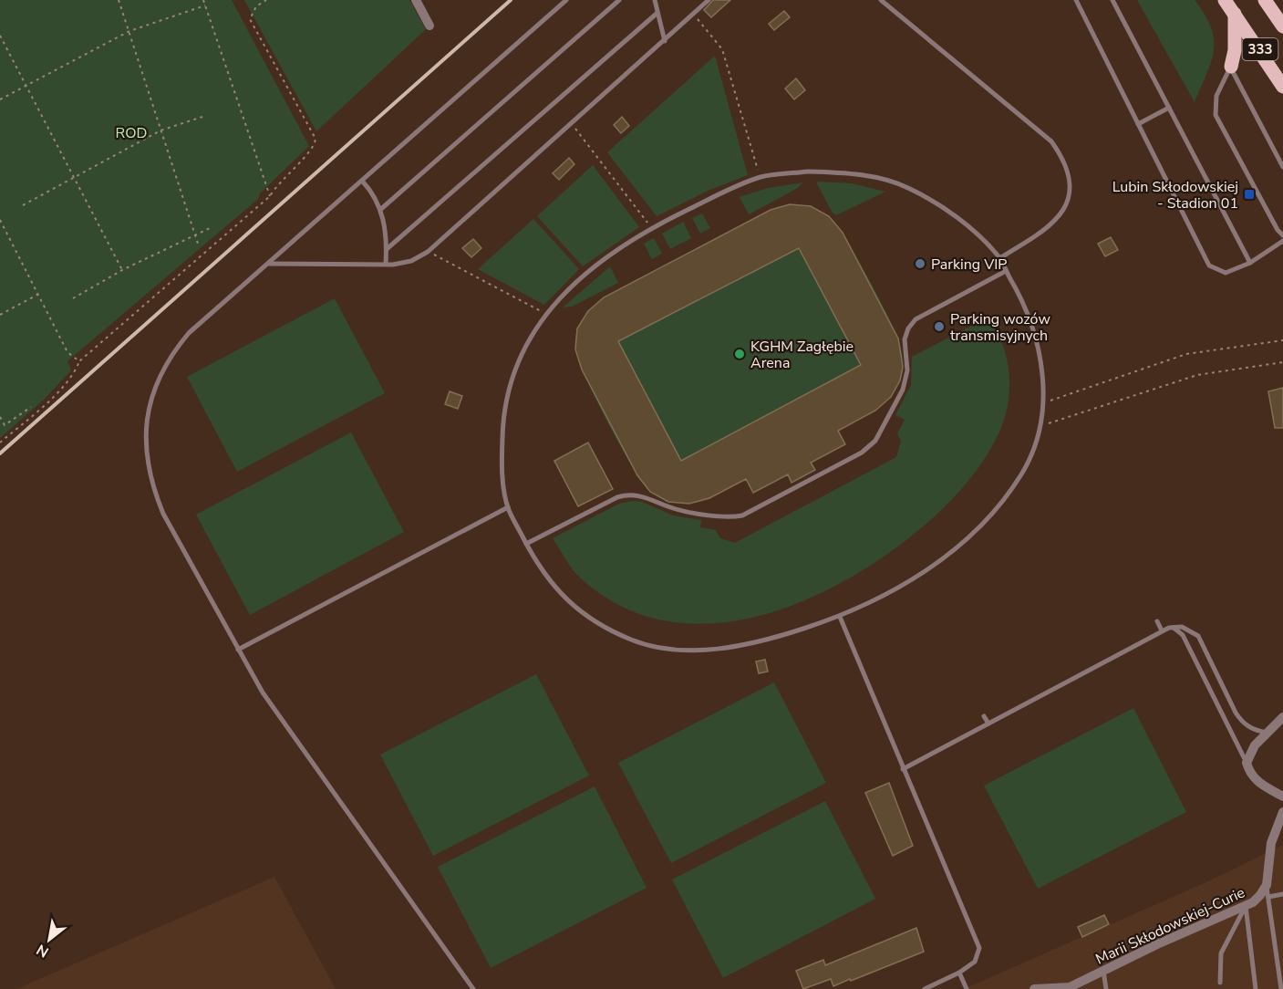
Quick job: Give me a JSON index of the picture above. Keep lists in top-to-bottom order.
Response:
{
  "streets": {
    "main road": ["333"],
    "street": ["Marii Skłodowskiej-Curie"]
  },
  "parks": ["ROD"],
  "places": {
    "transit": ["Lubin Skłodowskiej - Stadion 01"],
    "other": ["Parking VIP", "Parking wozów transmisyjnych", "KGHM Zagłębie Arena"]
  },
  "north": "bottom left"
}
